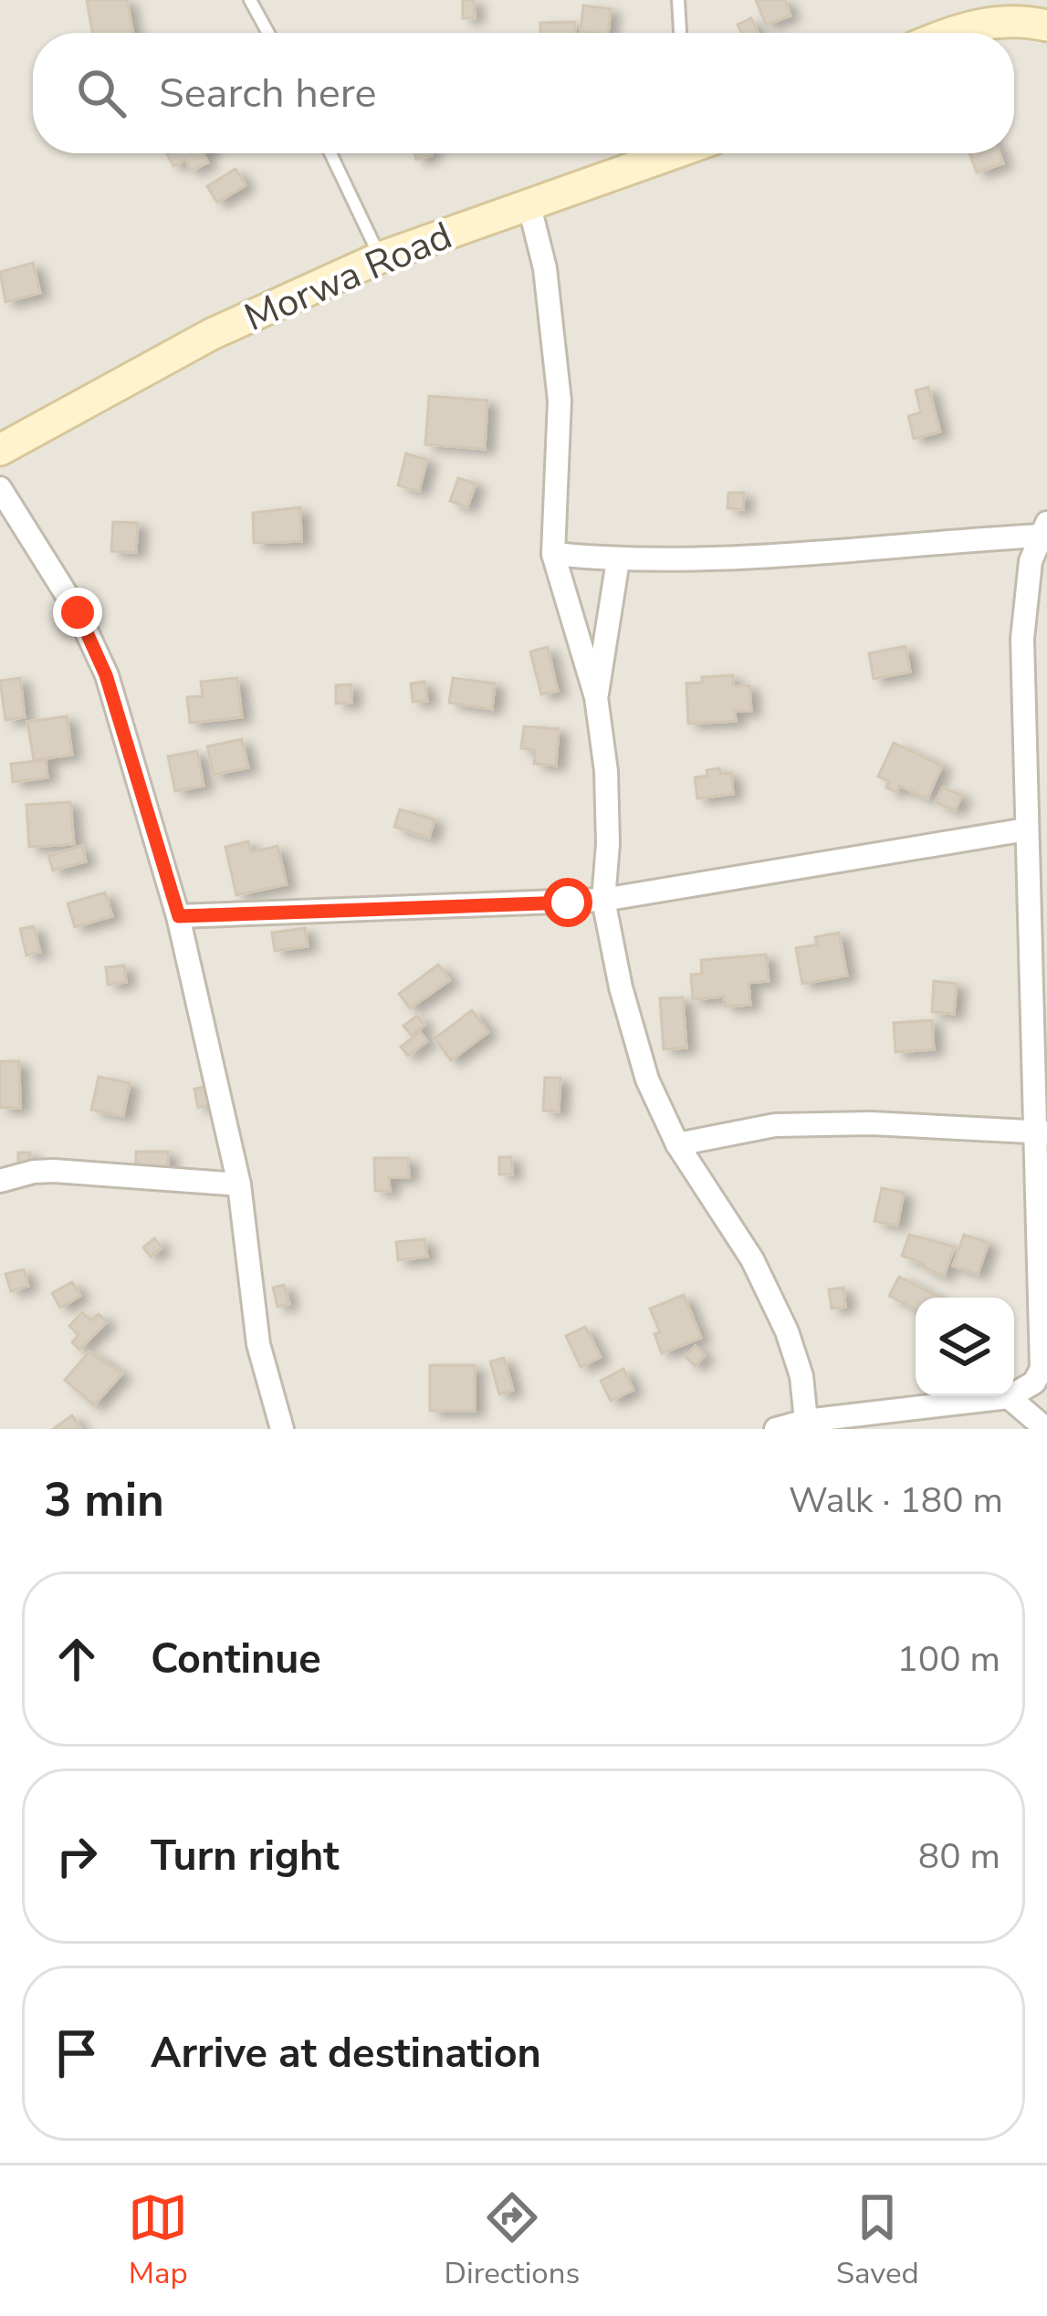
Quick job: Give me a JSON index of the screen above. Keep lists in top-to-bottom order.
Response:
{
  "streets": {
    "main road": ["Morwa Road"]
  },
  "page": {
    "search": "Search here",
    "heading": ["3 min", "Walk · 180 m"],
    "list": [
      ["Continue", "100 m"],
      ["Turn right", "80 m"],
      "Arrive at destination"
    ],
    "nav": ["Map", "Directions", "Saved"]
  }
}
